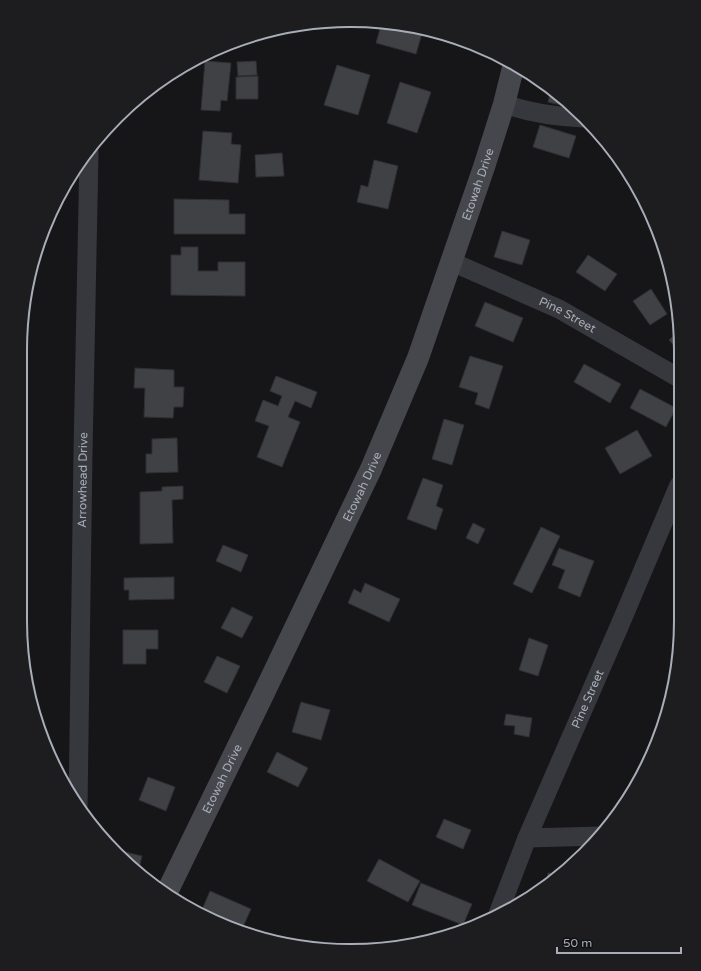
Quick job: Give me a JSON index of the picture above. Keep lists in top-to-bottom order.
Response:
{
  "streets": {
    "street": ["Etowah Drive", "Pine Street", "Arrowhead Drive"]
  },
  "crossings": [
    ["Etowah Drive", "Pine Street"]
  ],
  "scale_bar": "50 m"
}
